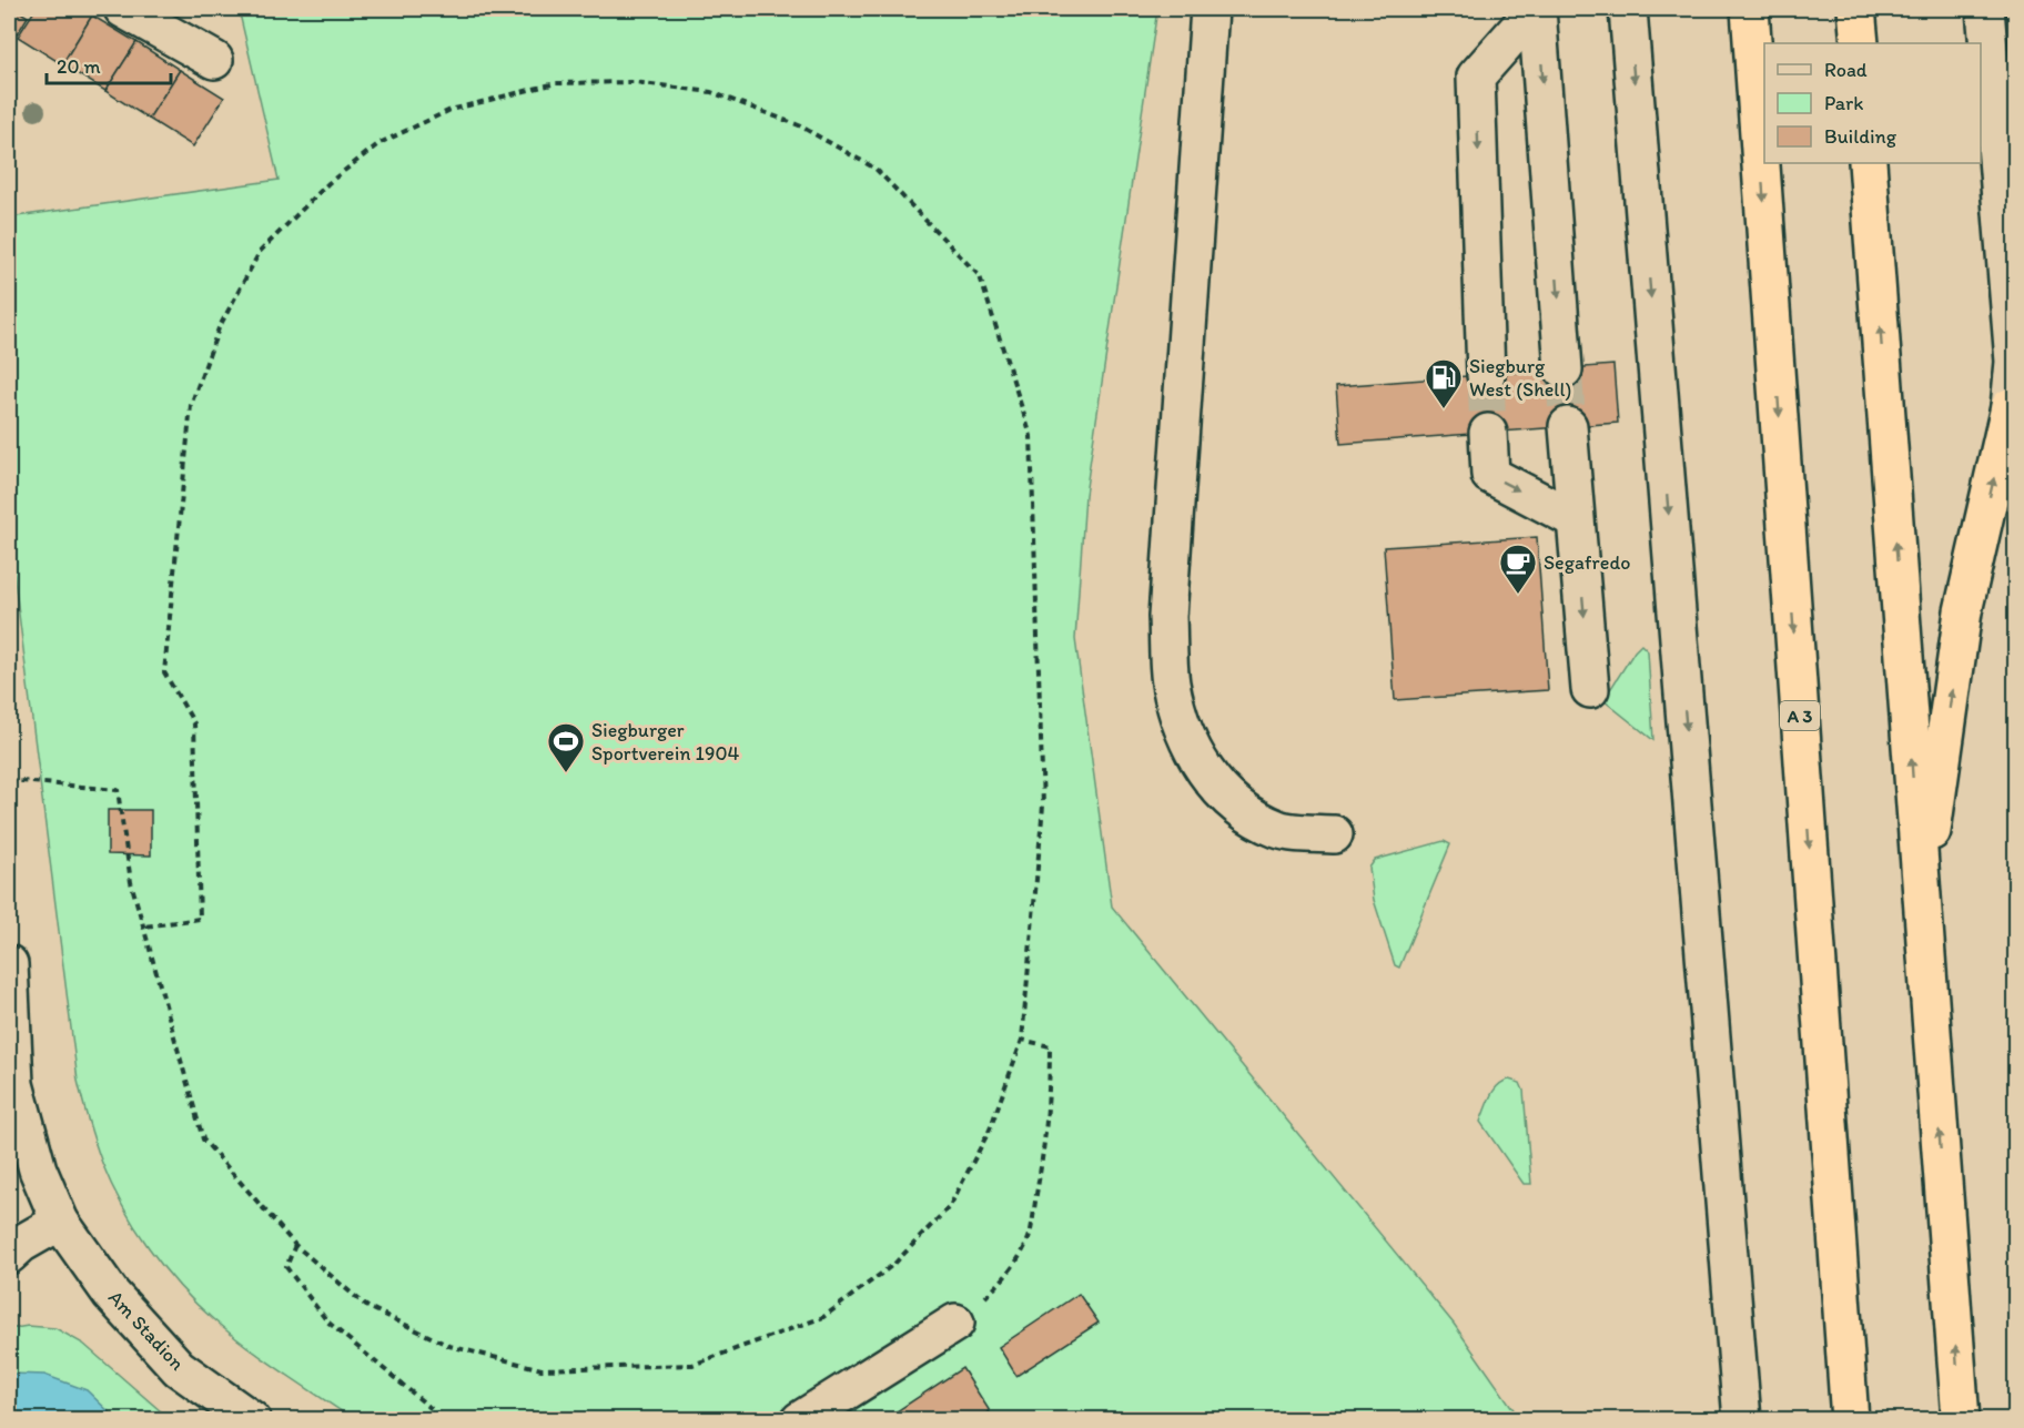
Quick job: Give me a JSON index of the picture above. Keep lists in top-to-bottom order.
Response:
{
  "streets": {
    "highway": ["A 3"],
    "street": ["Am Stadion"]
  },
  "places": {
    "fuel station": ["Siegburg West (Shell)"],
    "cafe": ["Segafredo"],
    "sports": ["Siegburger Sportverein 1904"]
  },
  "legend": ["Road", "Park", "Building"],
  "scale_bar": "20 m"
}
